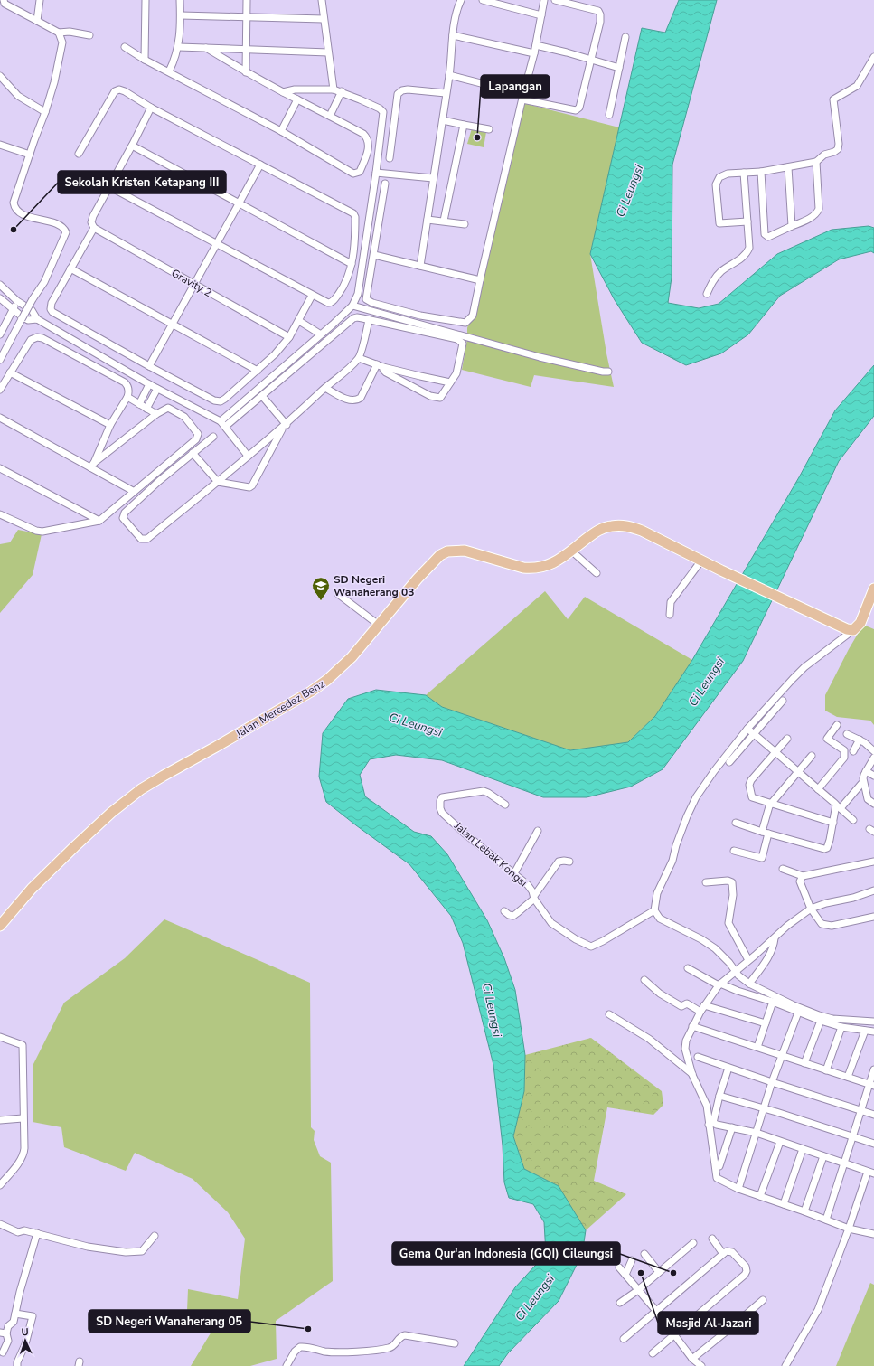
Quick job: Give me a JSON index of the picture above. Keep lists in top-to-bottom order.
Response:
{
  "streets": {
    "main road": ["Jalan Mercedez Benz"],
    "street": ["Gravity 2", "Jalan Lebak Kongsi"]
  },
  "water": ["Ci Leungsi"],
  "places": {
    "other": [
      "Lapangan",
      "Sekolah Kristen Ketapang III",
      "Masjid Al-Jazari",
      "Gema Qur'an Indonesia (GQI) Cileungsi",
      "SD Negeri Wanaherang 05"
    ],
    "school or university": ["SD Negeri Wanaherang 03"]
  },
  "north": "top"
}
